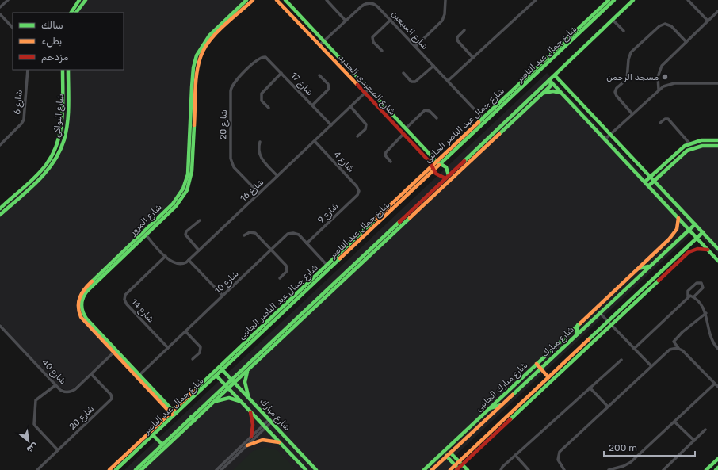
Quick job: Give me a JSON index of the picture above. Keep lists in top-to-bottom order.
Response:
{
  "streets": {
    "main road": [
      "شارع جمال عبد الناصر",
      "شارع الصعيدى الجديد",
      "شارع البواكي",
      "شارع جمال عبد الناصر الجانبى",
      "شارع المرور",
      "شارع مبارك",
      "شارع مبارك الجانبى"
    ],
    "street": [
      "شارع السبعين",
      "شارع 17",
      "شارع 6",
      "شارع 20",
      "شارع 4",
      "شارع 16",
      "شارع 9",
      "شارع 10",
      "شارع 14",
      "شارع 40"
    ]
  },
  "crossings": [
    ["شارع السبعين", "شارع الصعيدى الجديد"],
    ["شارع السبعين", "شارع جمال عبد الناصر الجانبى"],
    ["شارع جمال عبد الناصر", "شارع الصعيدى الجديد"],
    ["شارع جمال عبد الناصر", "شارع جمال عبد الناصر الجانبى"],
    ["شارع جمال عبد الناصر", "شارع المرور"],
    ["شارع جمال عبد الناصر", "شارع مبارك"],
    ["شارع 17", "شارع 20"],
    ["شارع 17", "شارع 16"],
    ["شارع الصعيدى الجديد", "شارع جمال عبد الناصر الجانبى"],
    ["شارع الصعيدى الجديد", "شارع 16"],
    ["شارع 20", "شارع 16"],
    ["شارع 20", "شارع 40"],
    ["شارع جمال عبد الناصر الجانبى", "شارع المرور"],
    ["شارع جمال عبد الناصر الجانبى", "شارع 10"],
    ["شارع جمال عبد الناصر الجانبى", "شارع مبارك"],
    ["شارع 4", "شارع 16"],
    ["شارع 4", "شارع 9"],
    ["شارع 16", "شارع المرور"],
    ["شارع 16", "شارع 14"],
    ["شارع 9", "شارع 10"],
    ["شارع المرور", "شارع 10"],
    ["شارع المرور", "شارع 40"],
    ["شارع 10", "شارع 14"]
  ],
  "places": ["مسجد الرحمن"],
  "legend": ["سالك", "بطيء", "مزدحم"],
  "scale_bar": "200 m",
  "north": "bottom right"
}
